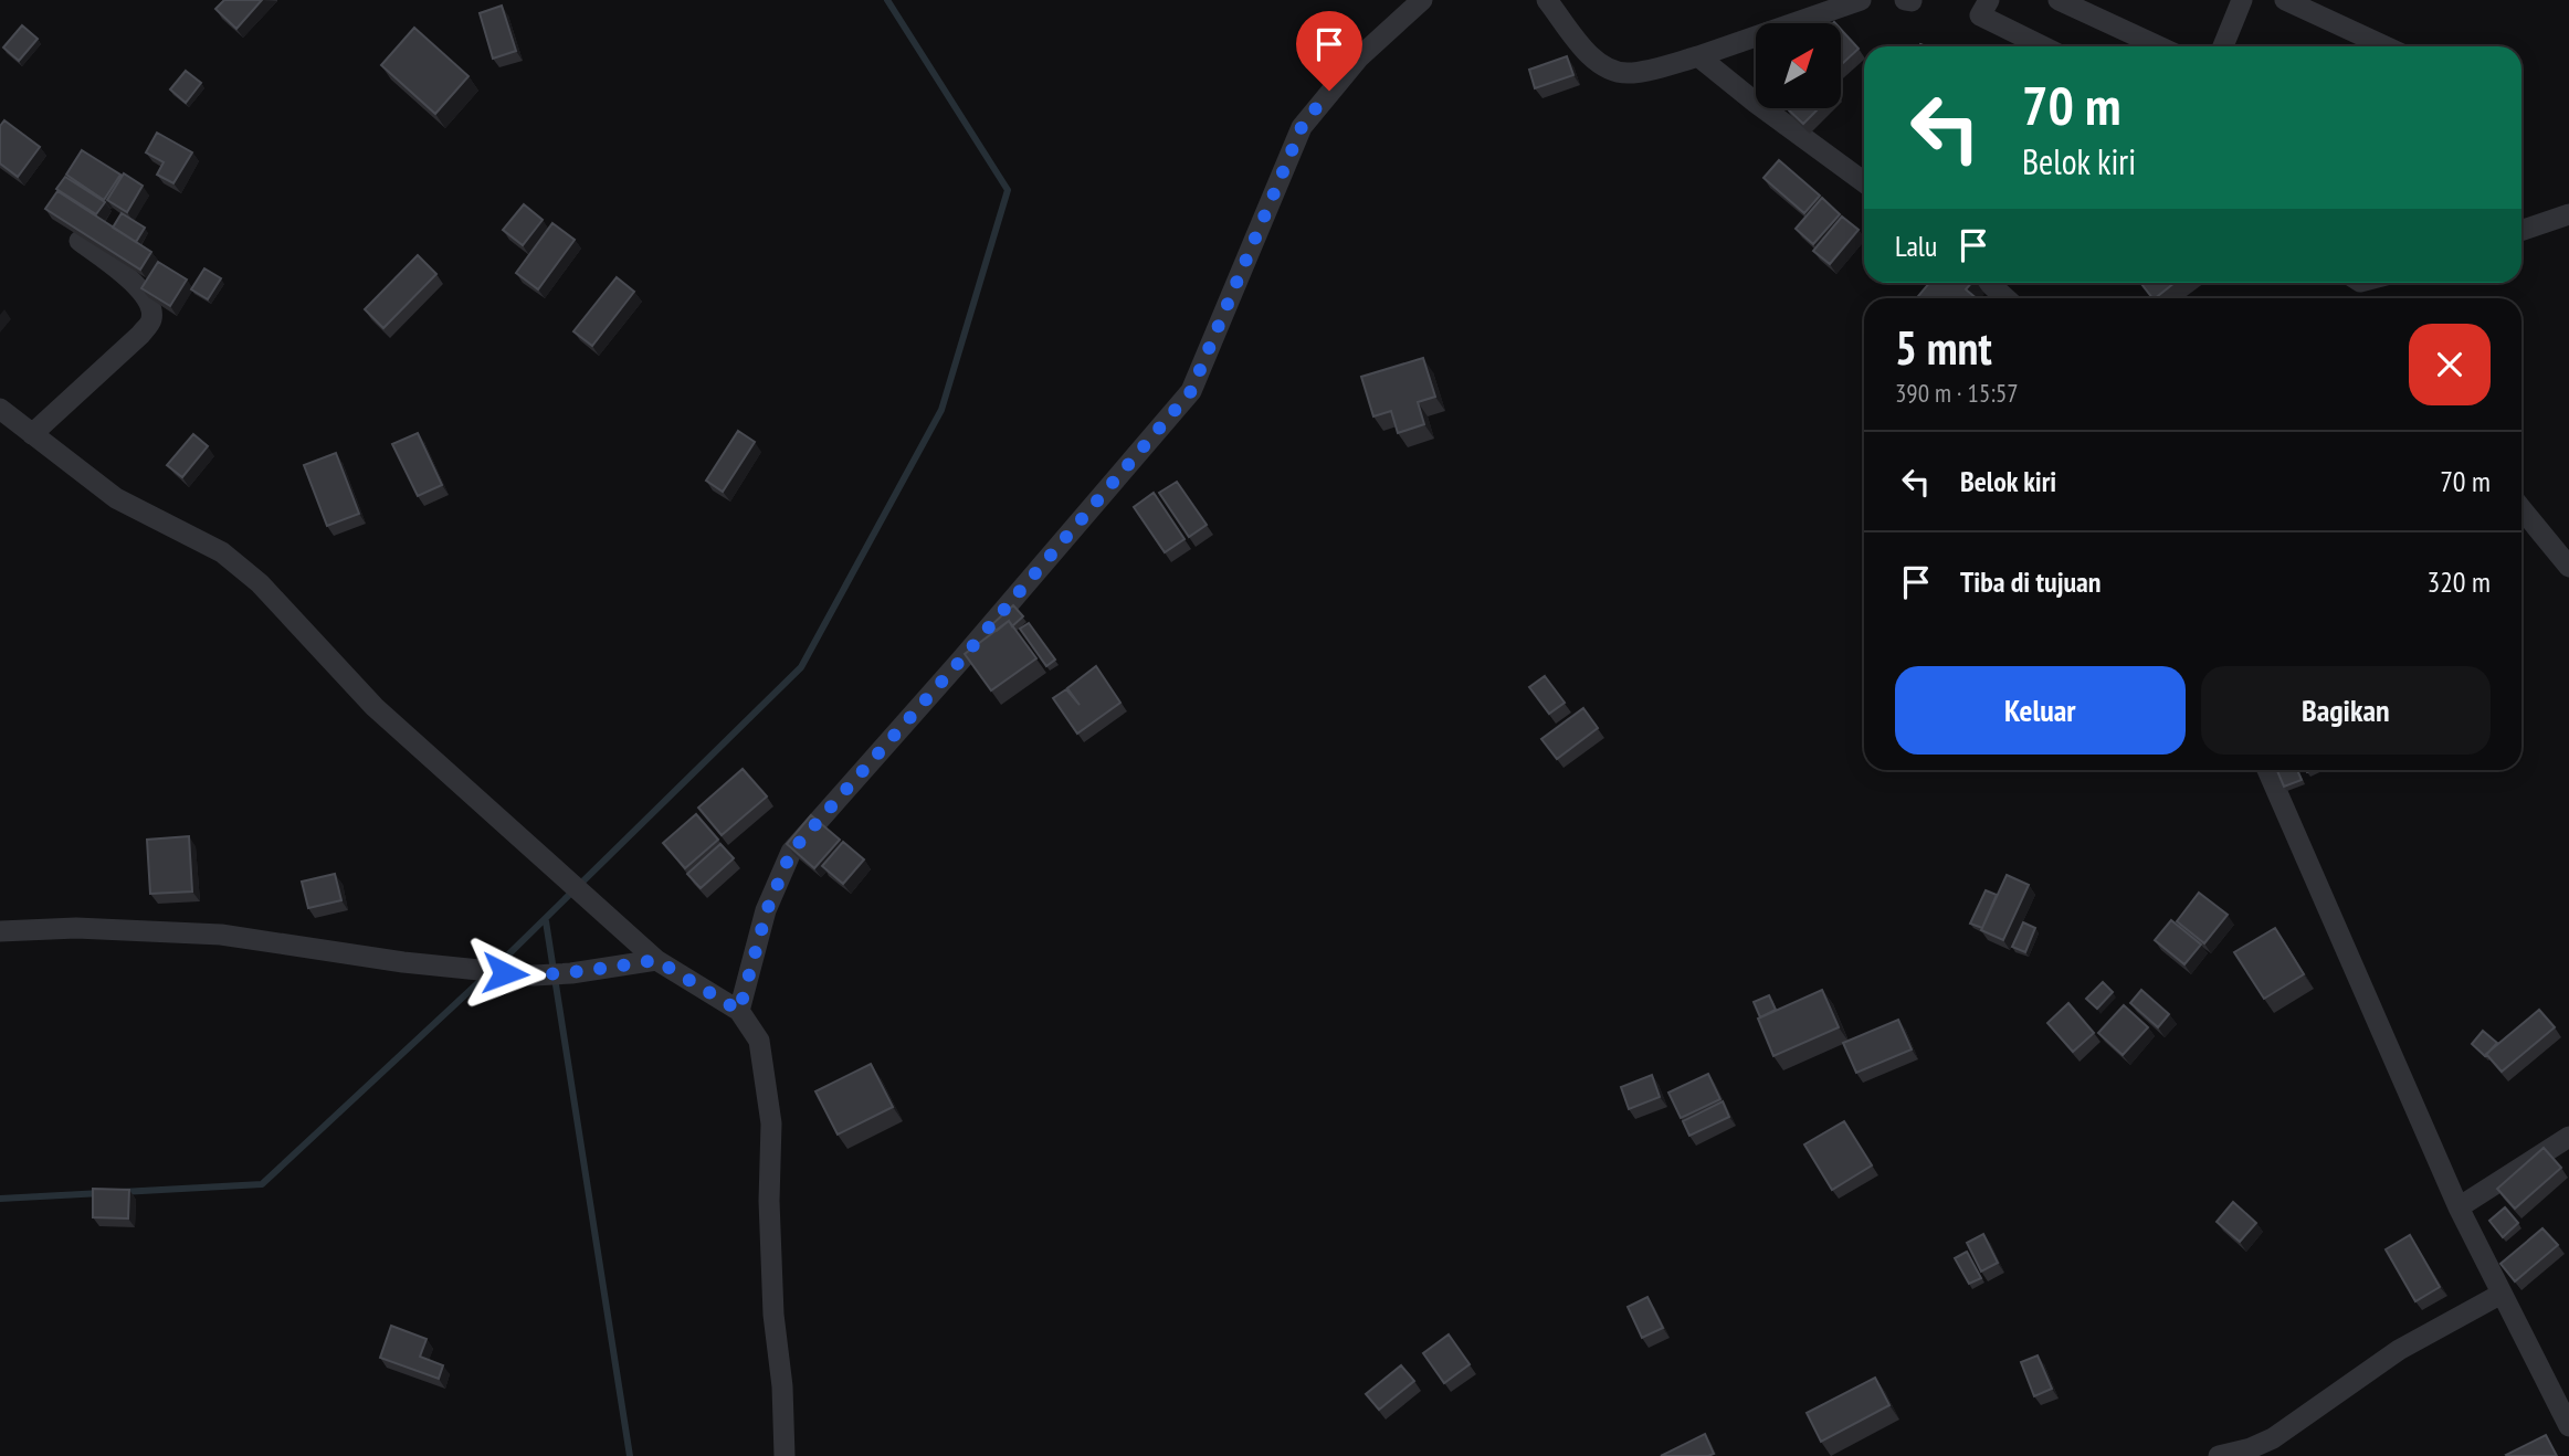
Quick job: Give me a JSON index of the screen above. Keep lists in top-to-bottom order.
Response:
{
  "north": "top right",
  "page": {
    "turn": ["70 m", "Belok kiri"],
    "then": "Lalu",
    "heading": ["5 mnt", "390 m · 15:57"],
    "list": [
      {
        "name": "Belok kiri",
        "value": "70 m"
      },
      {
        "name": "Tiba di tujuan",
        "value": "320 m"
      }
    ],
    "buttons": ["Keluar", "Bagikan"]
  }
}
